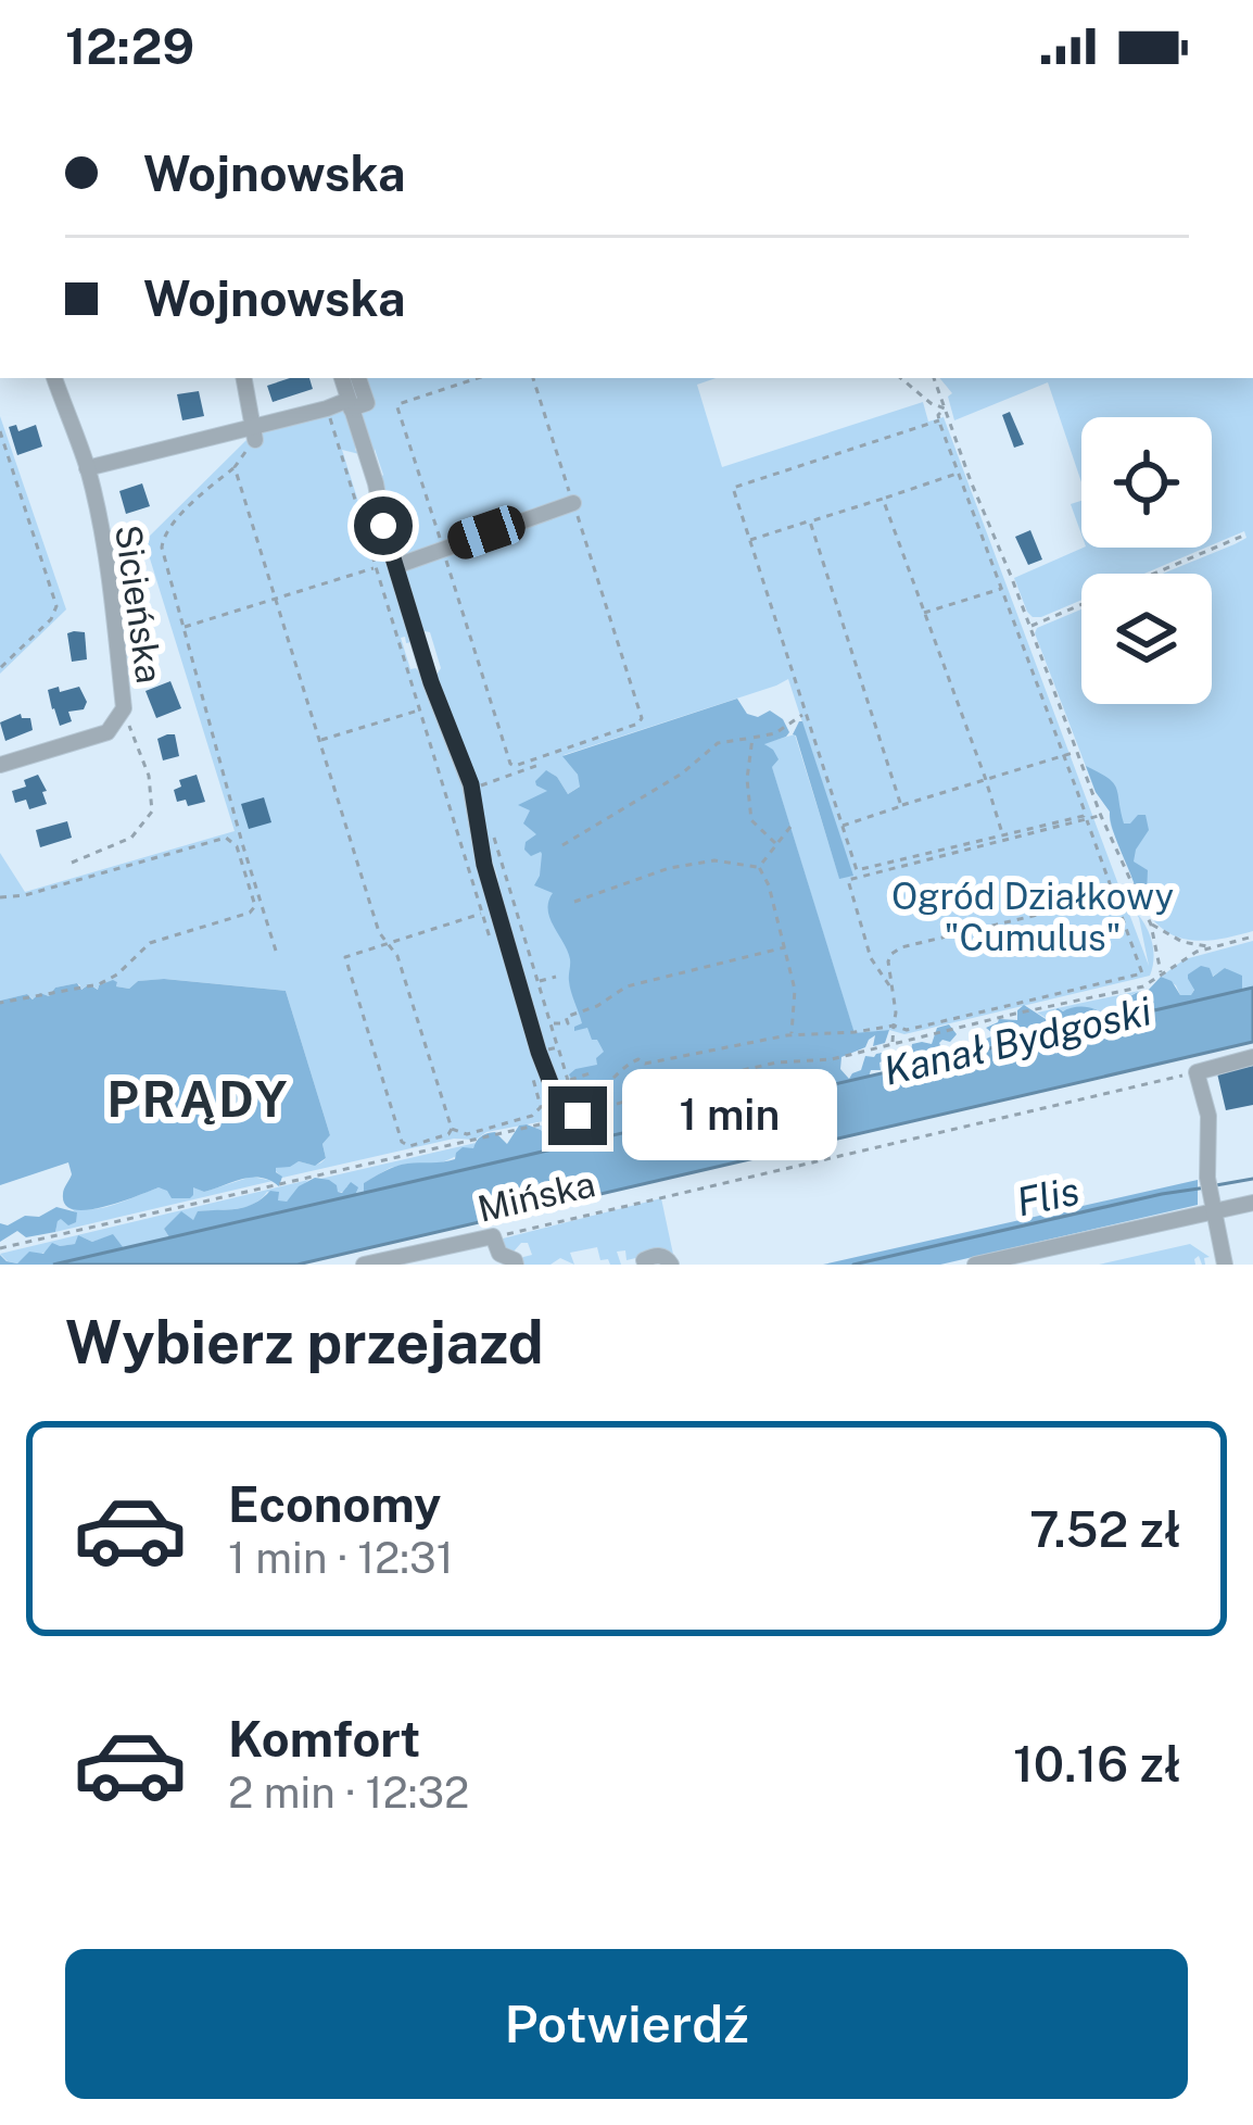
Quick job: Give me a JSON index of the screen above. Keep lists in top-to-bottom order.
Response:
{
  "streets": {
    "street": ["Sicieńska", "Mińska"]
  },
  "districts": ["PRĄDY"],
  "water": ["Kanał Bydgoski", "Flis"],
  "parks": ["Ogród Działkowy \"Cumulus\""],
  "page": {
    "status": "12:29",
    "banner": ["Wojnowska", "Wojnowska"],
    "bubble": "1 min",
    "heading": "Wybierz przejazd",
    "list": [
      {
        "name": "Economy",
        "note": "1 min · 12:31",
        "value": "7.52 zł"
      },
      {
        "name": "Komfort",
        "note": "2 min · 12:32",
        "value": "10.16 zł"
      }
    ],
    "buttons": "Potwierdź"
  }
}
